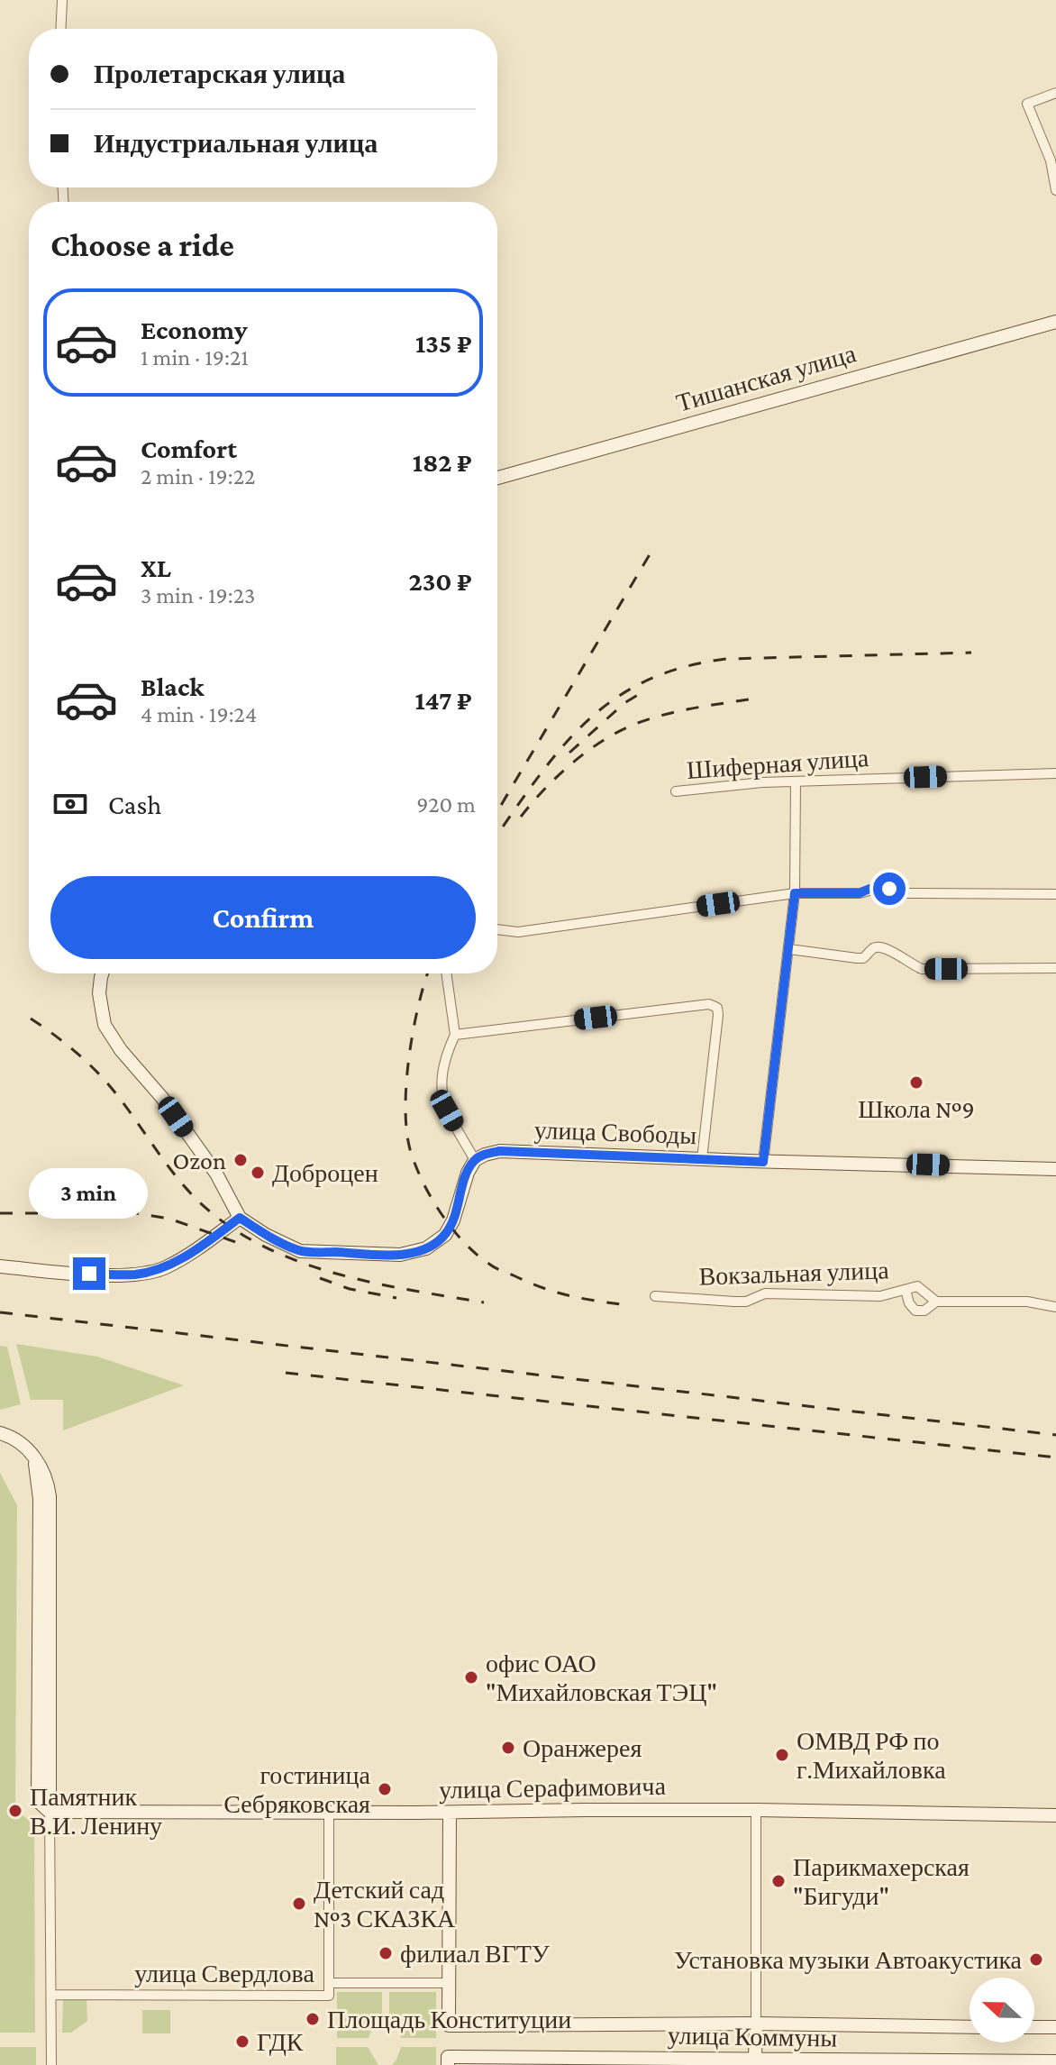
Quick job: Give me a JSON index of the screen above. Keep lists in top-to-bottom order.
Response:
{
  "streets": {
    "street": [
      "Тишанская улица",
      "Шиферная улица",
      "улица Свободы",
      "Вокзальная улица",
      "улица Серафимовича",
      "улица Свердлова",
      "улица Коммуны"
    ]
  },
  "crossings": [
    ["улица Серафимовича", "улица Свердлова"]
  ],
  "places": [
    "Школа №9",
    "Ozon",
    "Доброцен",
    "офис ОАО \"Михайловская ТЭЦ\"",
    "Оранжерея",
    "ОМВД РФ по г.Михайловка",
    "гостиница Себряковская",
    "Памятник В.И. Ленину",
    "Парикмахерская \"Бигуди\"",
    "Детский сад №3 СКАЗКА",
    "филиал ВГТУ",
    "Установка музыки Автоакустика",
    "Площадь Конституции",
    "ГДК"
  ],
  "north": "left",
  "page": {
    "banner": ["Пролетарская улица", "Индустриальная улица"],
    "heading": "Choose a ride",
    "list": [
      {
        "name": "Economy",
        "note": "1 min · 19:21",
        "value": "135 ₽"
      },
      {
        "name": "Comfort",
        "note": "2 min · 19:22",
        "value": "182 ₽"
      },
      {
        "name": "XL",
        "note": "3 min · 19:23",
        "value": "230 ₽"
      },
      {
        "name": "Black",
        "note": "4 min · 19:24",
        "value": "147 ₽"
      }
    ],
    "pay": ["Cash", "920 m"],
    "buttons": "Confirm",
    "bubble": "3 min"
  }
}
